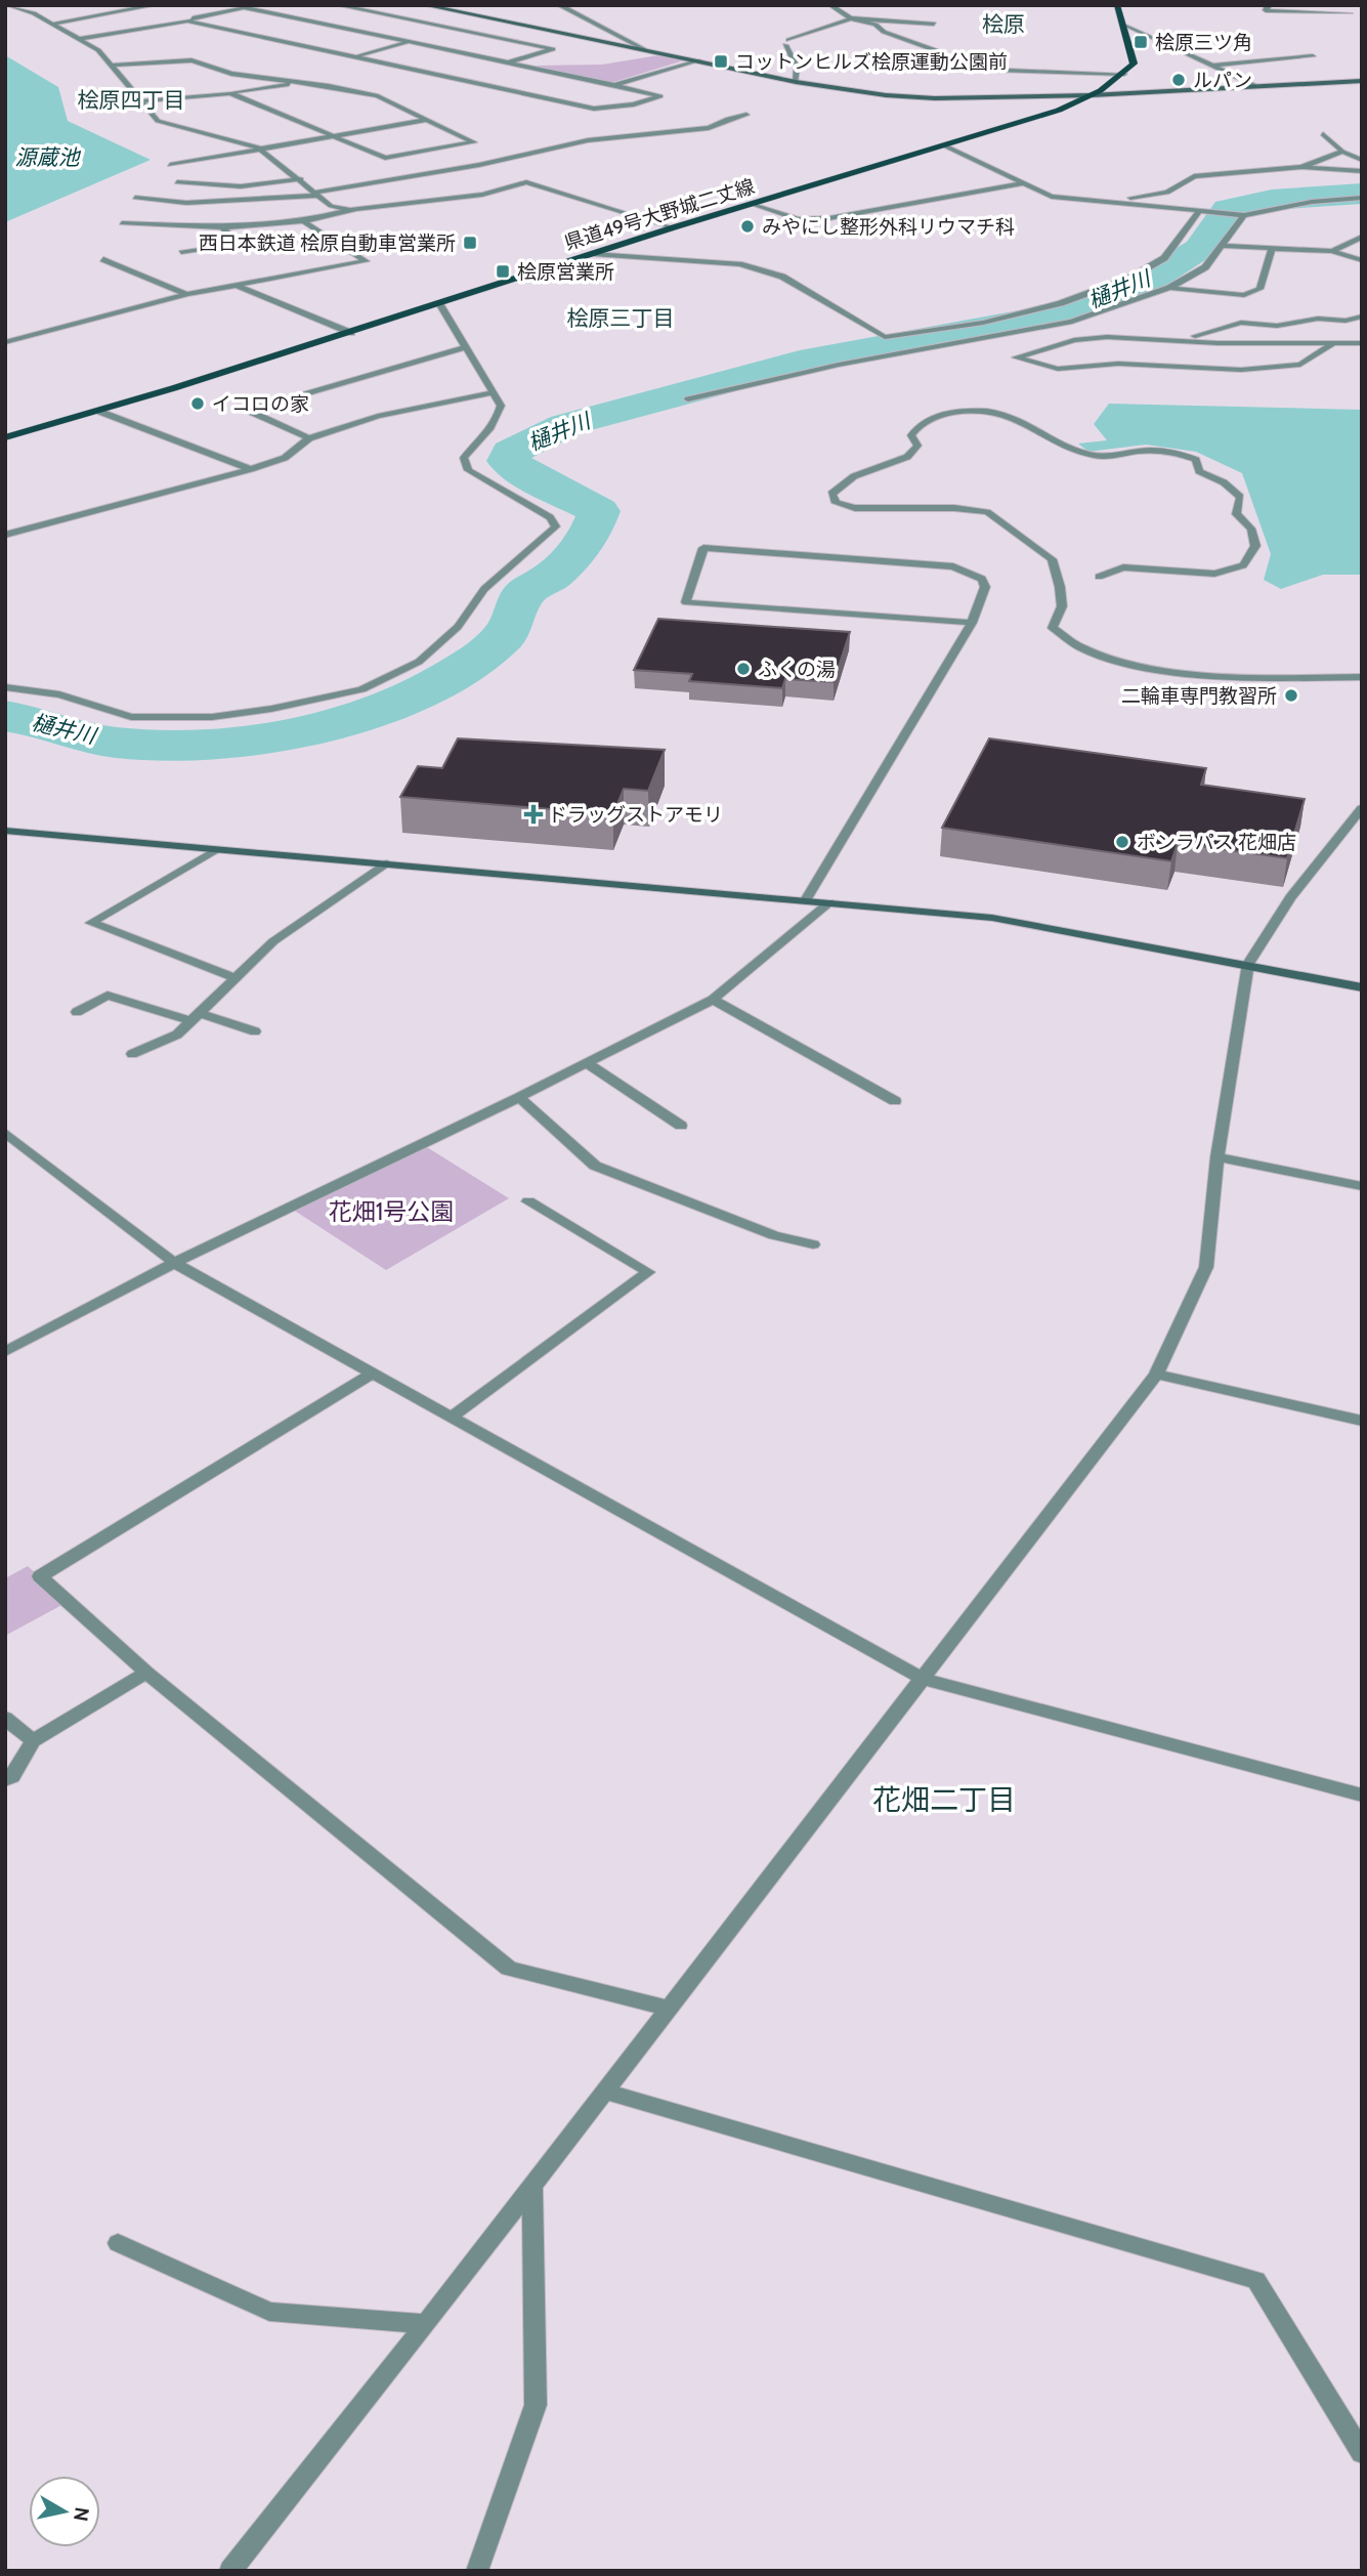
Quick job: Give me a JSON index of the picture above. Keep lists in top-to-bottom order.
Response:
{
  "streets": {
    "main road": ["県道49号大野城二丈線"]
  },
  "districts": [
    "桧原",
    "桧原四丁目",
    "桧原三丁目",
    "花畑二丁目"
  ],
  "water": ["源蔵池", "樋井川"],
  "parks": ["花畑1号公園"],
  "places": {
    "transit": [
      "桧原三ツ角",
      "コットンヒルズ桧原運動公園前",
      "西日本鉄道 桧原自動車営業所",
      "桧原営業所"
    ],
    "other": [
      "ルパン",
      "みやにし整形外科リウマチ科",
      "イコロの家",
      "ふくの湯",
      "二輪車専門教習所",
      "ボンラパス 花畑店"
    ],
    "health": ["ドラッグストアモリ"]
  },
  "north": "right"
}
